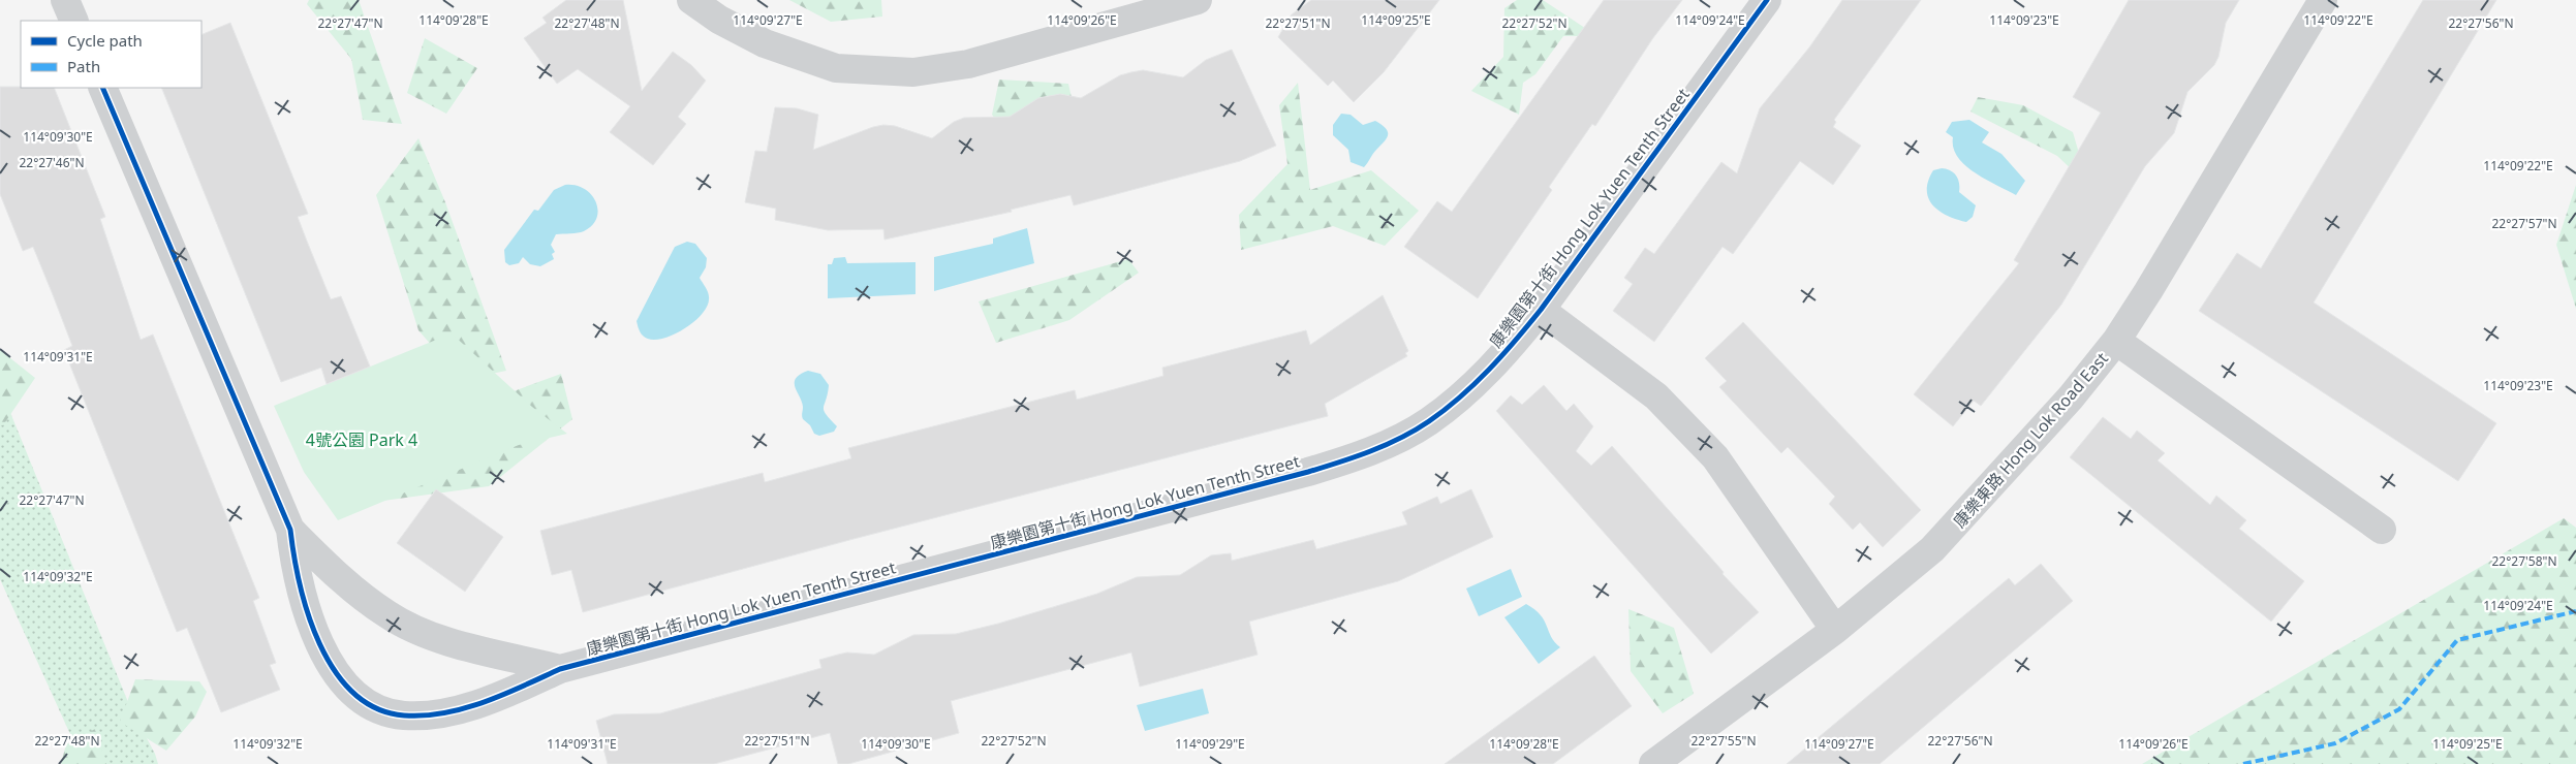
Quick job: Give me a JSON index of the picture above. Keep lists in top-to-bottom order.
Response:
{
  "streets": {
    "street": ["康樂園第十街 Hong Lok Yuen Tenth Street", "康樂東路 Hong Lok Road East"]
  },
  "parks": ["4號公園 Park 4"],
  "legend": ["Cycle path", "Path"],
  "coordinates": [
    "114°09'24\"E",
    "114°09'23\"E",
    "114°09'28\"E",
    "114°09'27\"E",
    "114°09'26\"E",
    "114°09'25\"E",
    "114°09'22\"E",
    "22°27'47\"N",
    "22°27'48\"N",
    "22°27'51\"N",
    "22°27'52\"N",
    "22°27'56\"N",
    "114°09'30\"E",
    "22°27'46\"N",
    "22°27'57\"N",
    "114°09'31\"E",
    "22°27'58\"N",
    "114°09'32\"E",
    "22°27'55\"N",
    "114°09'29\"E"
  ]
}
